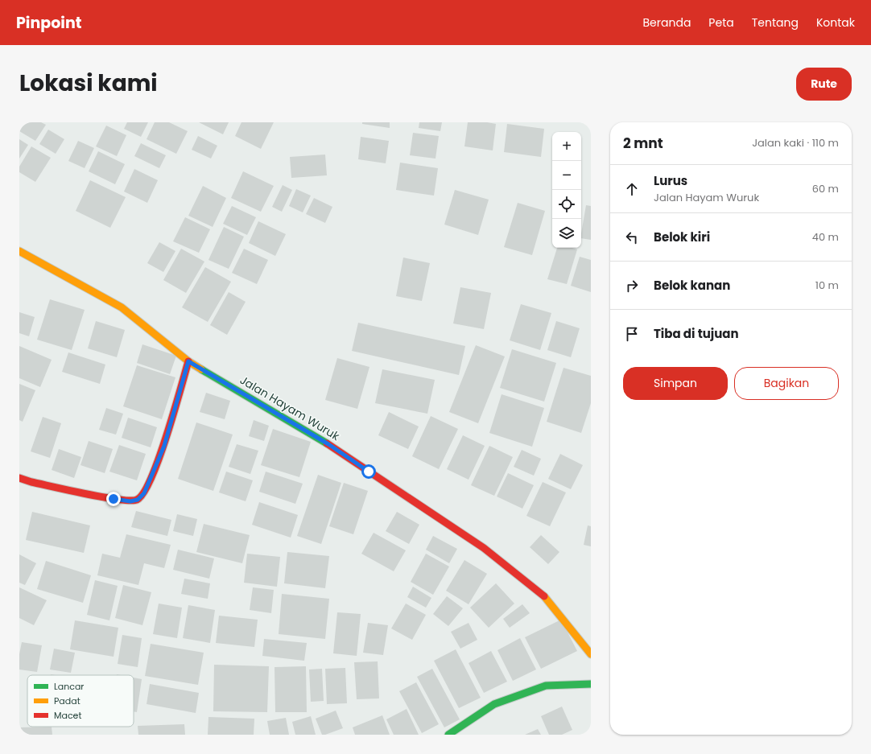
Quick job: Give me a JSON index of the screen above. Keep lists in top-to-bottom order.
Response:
{
  "streets": {
    "street": ["Jalan Hayam Wuruk"]
  },
  "legend": ["Lancar", "Padat", "Macet"],
  "page": {
    "header": "Pinpoint",
    "nav": [
      "Beranda",
      "Peta",
      "Tentang",
      "Kontak"
    ],
    "title": "Lokasi kami",
    "buttons": [
      "Rute",
      ["Simpan", "Bagikan"]
    ],
    "heading": ["2 mnt", "Jalan kaki · 110 m"],
    "map_buttons": ["+", "−"],
    "list": [
      ["Lurus", "Jalan Hayam Wuruk", "60 m"],
      ["Belok kiri", "40 m"],
      ["Belok kanan", "10 m"],
      "Tiba di tujuan"
    ]
  }
}
